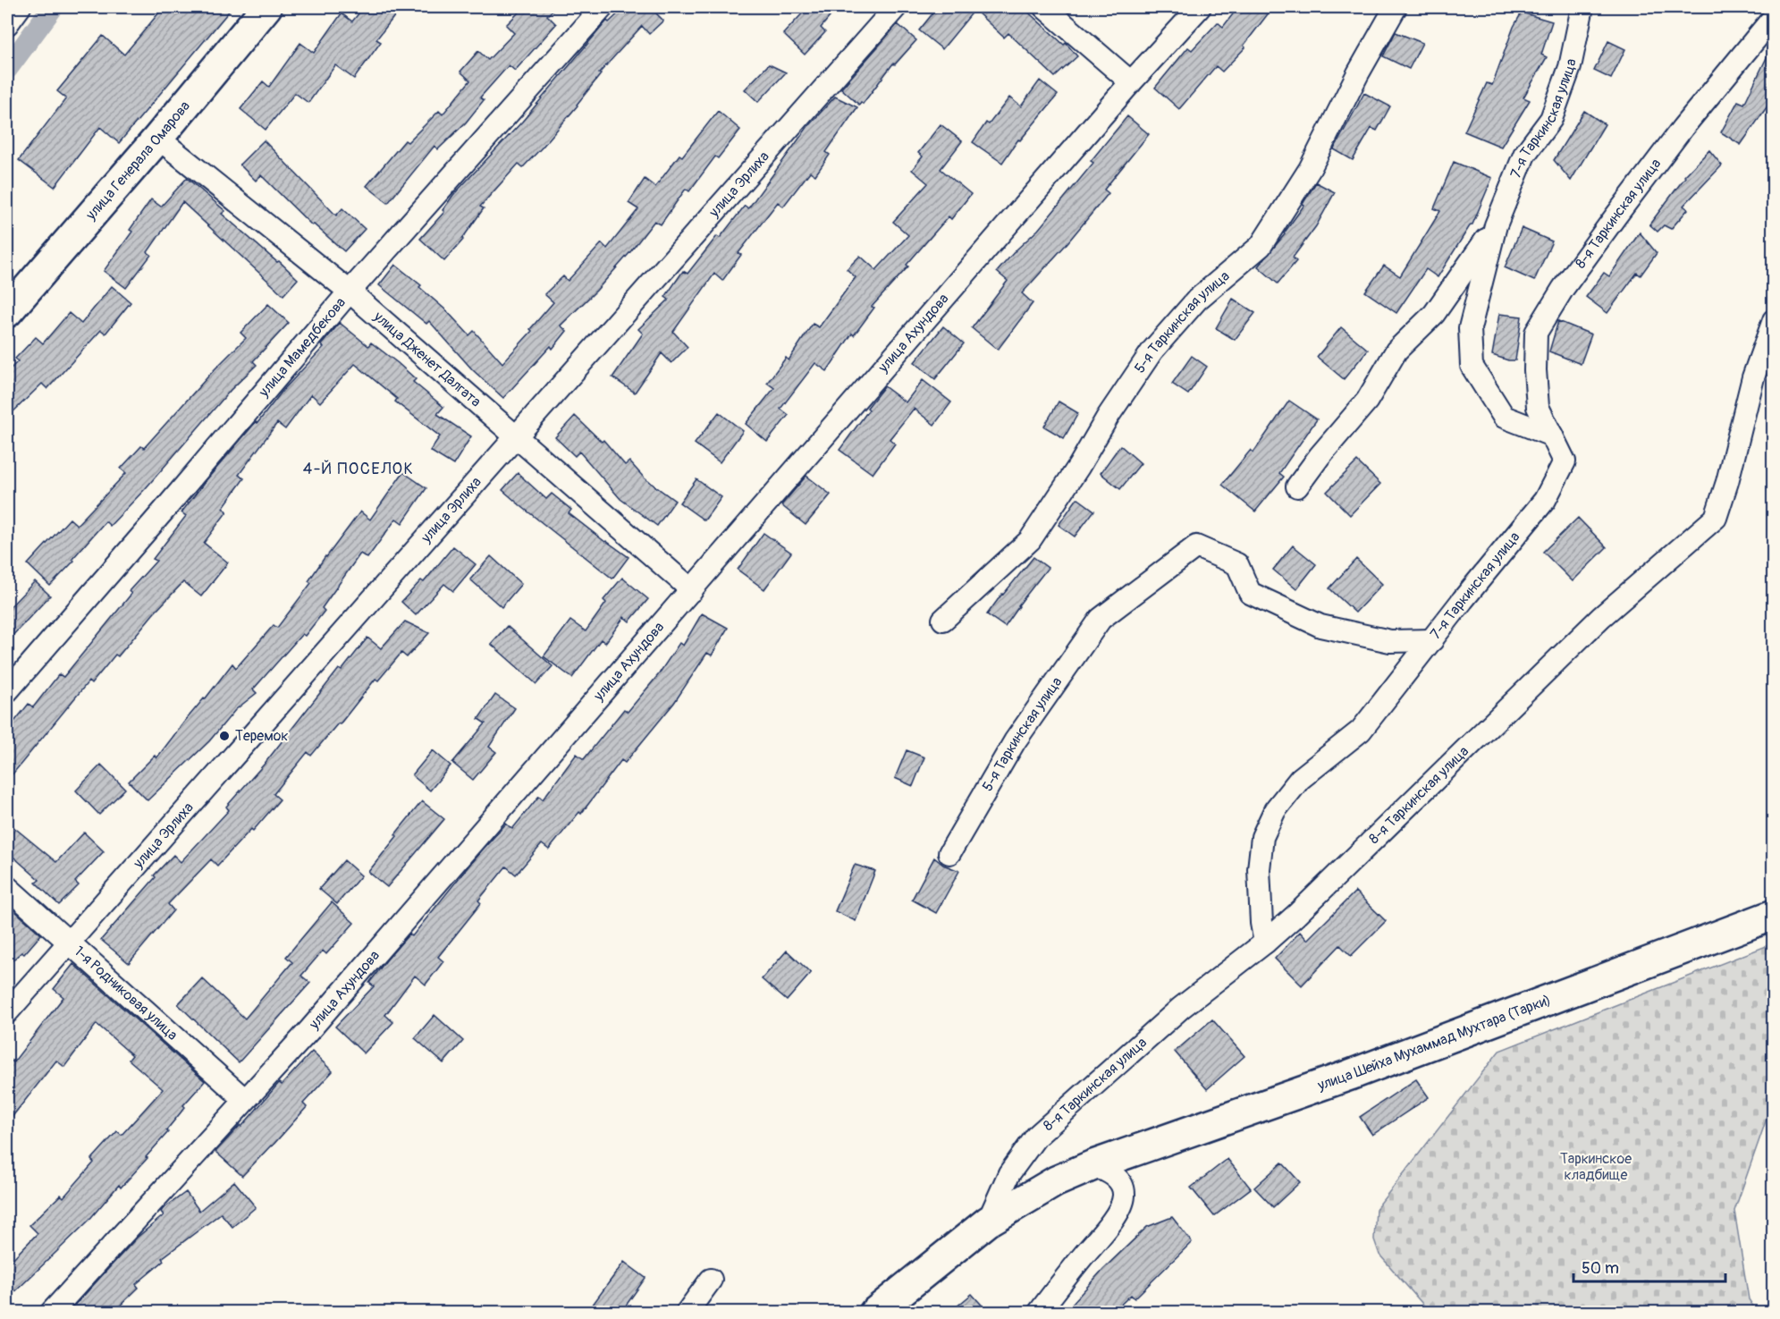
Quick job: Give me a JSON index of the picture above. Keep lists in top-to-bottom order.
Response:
{
  "streets": {
    "street": [
      "7-я Таркинская улица",
      "улица Генерала Омарова",
      "улица Эрлиха",
      "8-я Таркинская улица",
      "5-я Таркинская улица",
      "улица Ахундова",
      "улица Мамедбекова",
      "улица Дженет Далгата",
      "1-я Родниковая улица",
      "улица Шейха Мухаммад Мухтара (Тарки)"
    ]
  },
  "crossings": [
    ["7-я Таркинская улица", "8-я Таркинская улица"],
    ["7-я Таркинская улица", "5-я Таркинская улица"],
    ["улица Генерала Омарова", "улица Дженет Далгата"],
    ["улица Эрлиха", "улица Дженет Далгата"],
    ["улица Эрлиха", "1-я Родниковая улица"],
    ["8-я Таркинская улица", "улица Шейха Мухаммад Мухтара (Тарки)"],
    ["улица Ахундова", "улица Дженет Далгата"],
    ["улица Ахундова", "1-я Родниковая улица"],
    ["улица Мамедбекова", "улица Дженет Далгата"]
  ],
  "districts": ["4-Й ПОСЕЛОК"],
  "parks": ["Таркинское кладбище"],
  "places": ["Теремок"],
  "scale_bar": "50 m"
}
